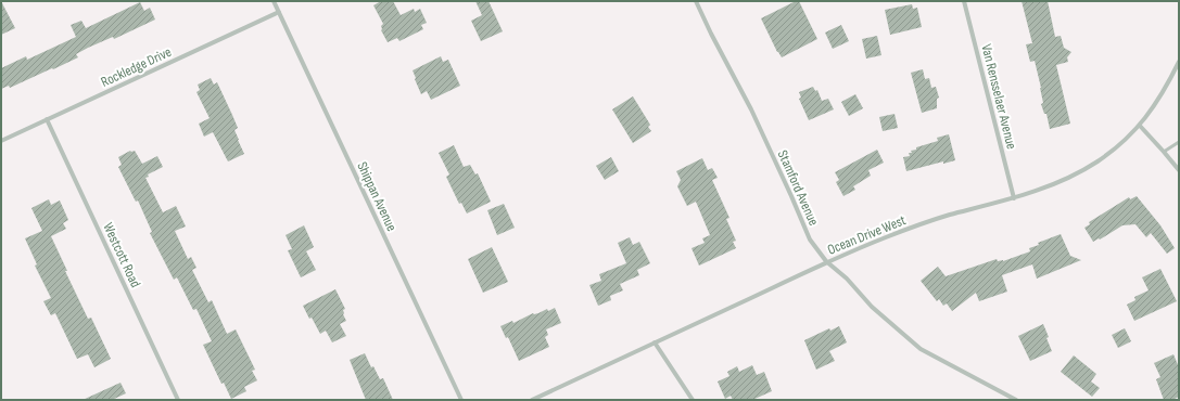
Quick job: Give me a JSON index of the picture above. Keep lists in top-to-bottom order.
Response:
{
  "streets": {
    "street": [
      "Rockledge Drive",
      "Van Rensselaer Avenue",
      "Stamford Avenue",
      "Shippan Avenue",
      "Ocean Drive West",
      "Westcott Road"
    ]
  },
  "crossings": [
    ["Rockledge Drive", "Shippan Avenue"],
    ["Rockledge Drive", "Westcott Road"],
    ["Van Rensselaer Avenue", "Ocean Drive West"],
    ["Stamford Avenue", "Ocean Drive West"]
  ]
}
